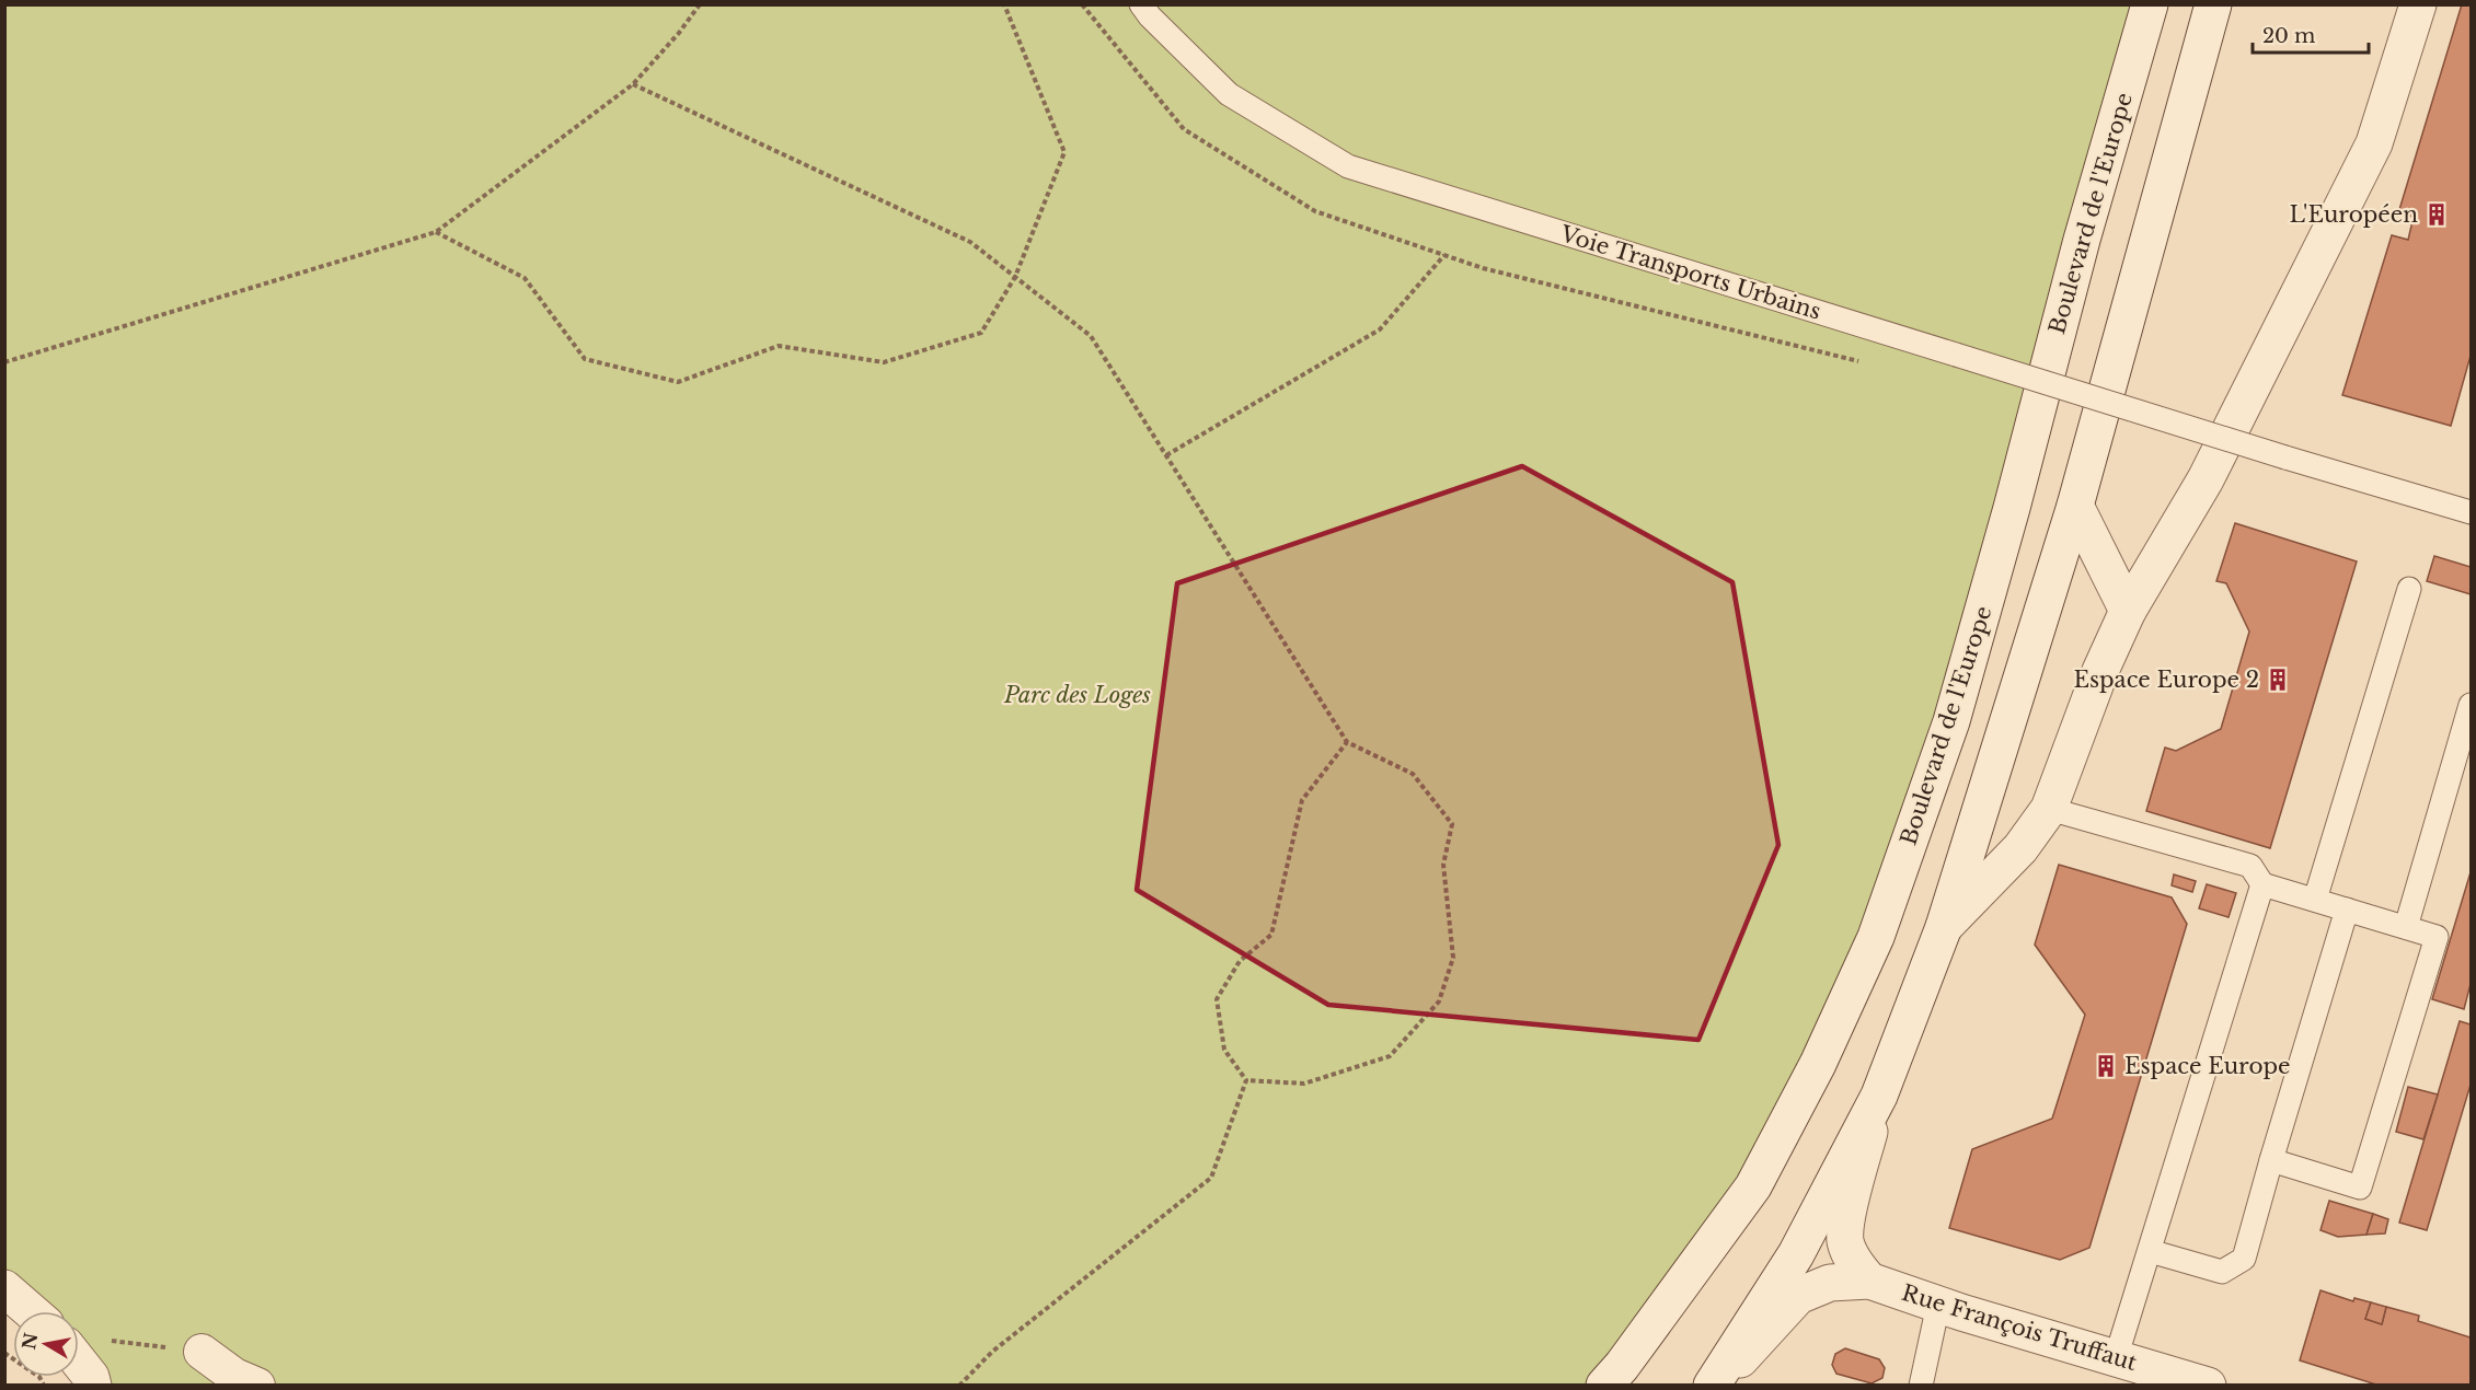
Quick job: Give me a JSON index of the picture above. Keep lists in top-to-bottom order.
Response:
{
  "streets": {
    "main road": ["Boulevard de l'Europe", "Rue François Truffaut"],
    "lane": ["Voie Transports Urbains"]
  },
  "parks": ["Parc des Loges"],
  "places": {
    "building": ["L'Européen", "Espace Europe 2", "Espace Europe"]
  },
  "scale_bar": "20 m",
  "north": "left"
}
